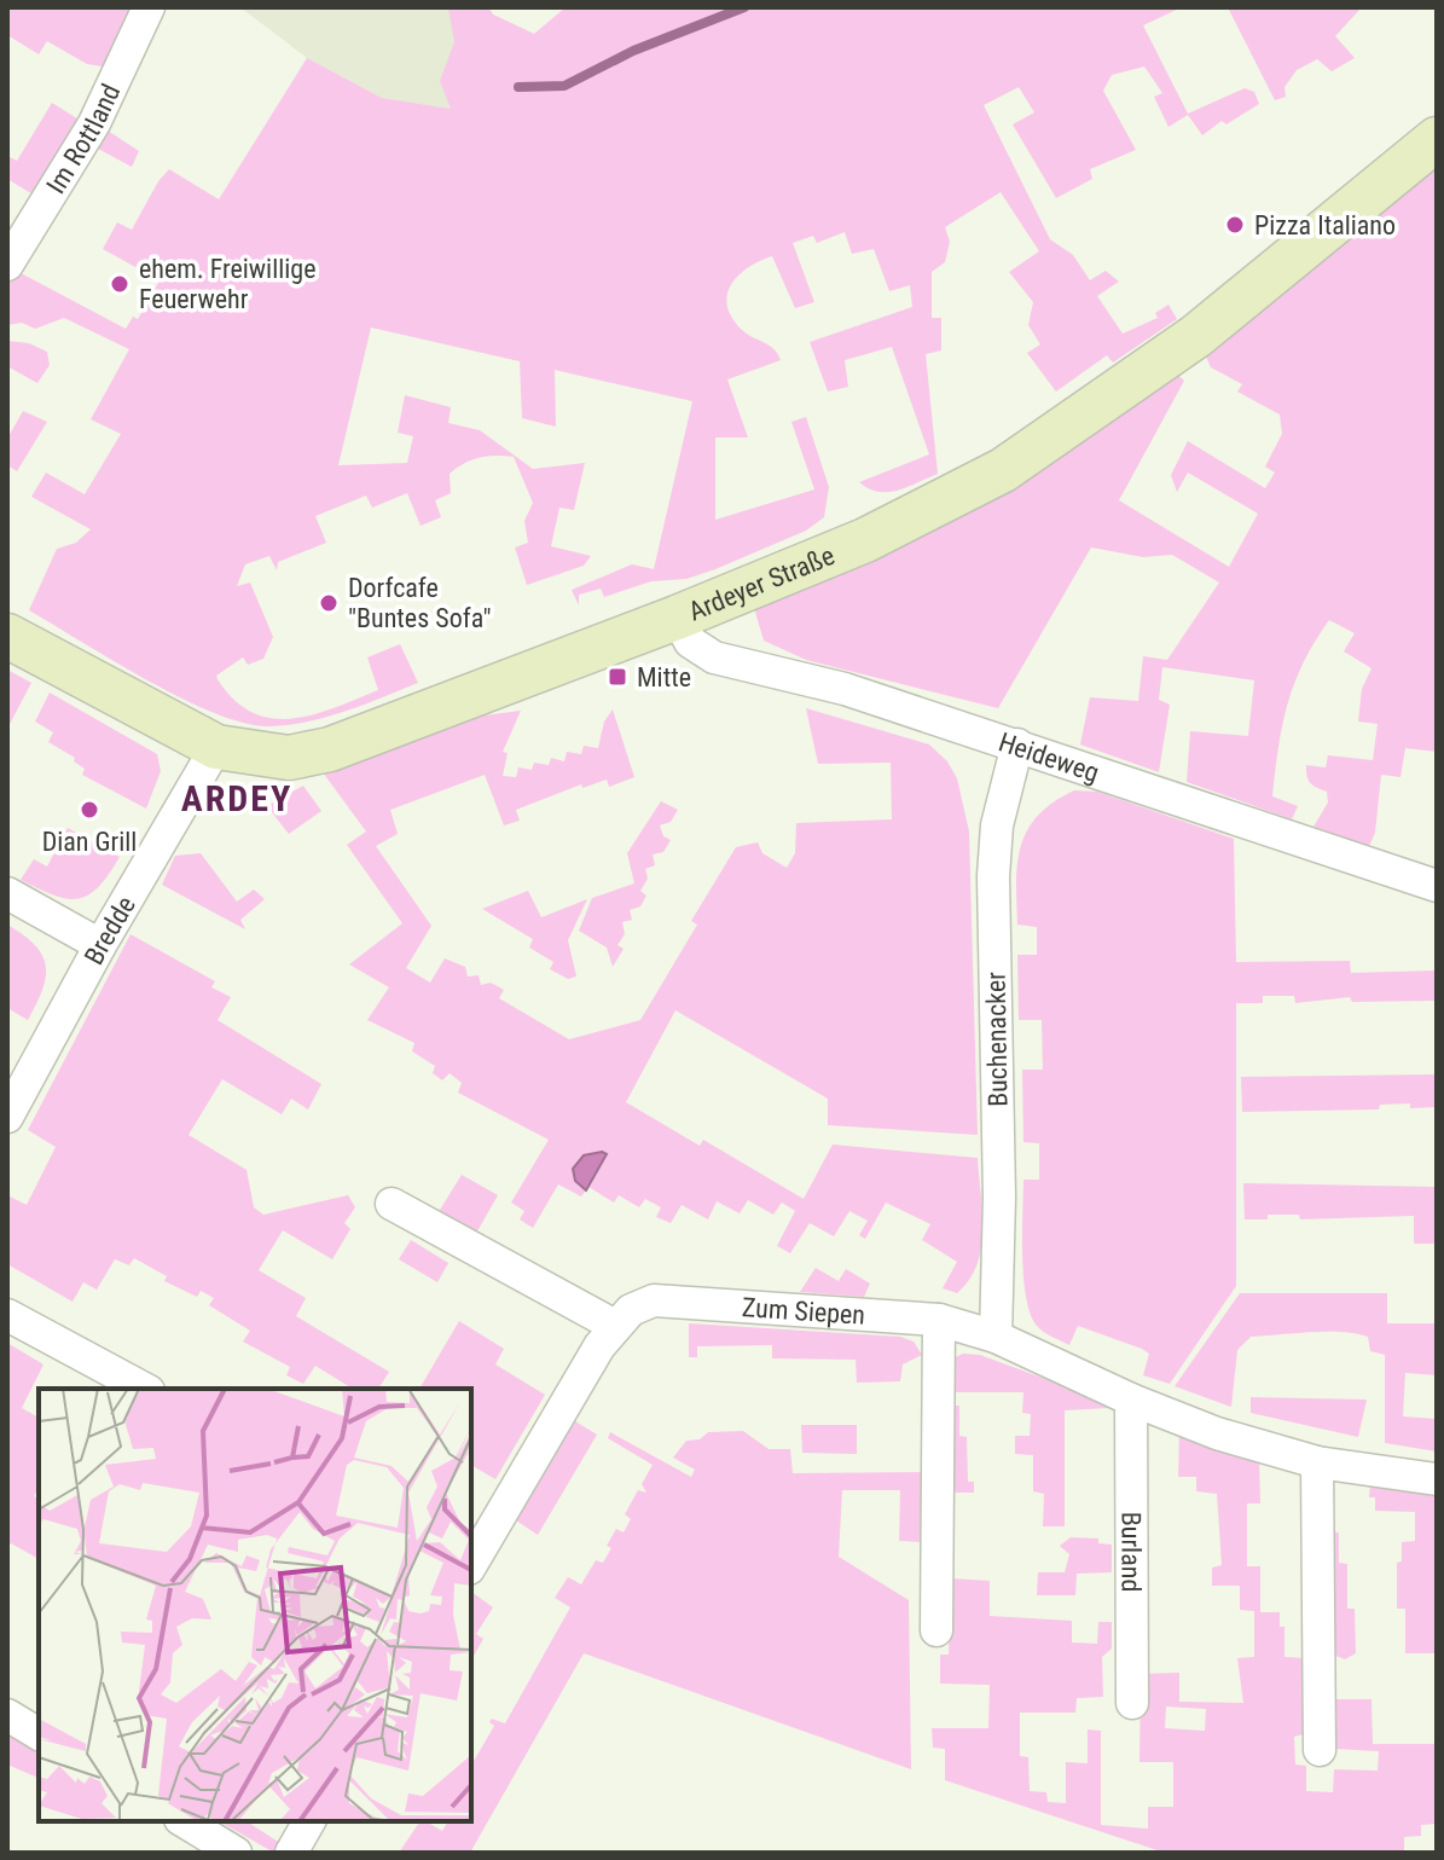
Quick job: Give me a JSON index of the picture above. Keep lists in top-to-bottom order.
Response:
{
  "streets": {
    "main road": ["Ardeyer Straße"],
    "street": [
      "Im Rottland",
      "Heideweg",
      "Bredde",
      "Buchenacker",
      "Zum Siepen",
      "Burland"
    ]
  },
  "crossings": [
    ["Ardeyer Straße", "Heideweg"],
    ["Ardeyer Straße", "Bredde"],
    ["Heideweg", "Buchenacker"],
    ["Buchenacker", "Zum Siepen"]
  ],
  "districts": ["ARDEY"],
  "places": {
    "other": [
      "Pizza Italiano",
      "ehem. Freiwillige Feuerwehr",
      "Dorfcafe \"Buntes Sofa\"",
      "Dian Grill"
    ],
    "transit": ["Mitte"]
  }
}
